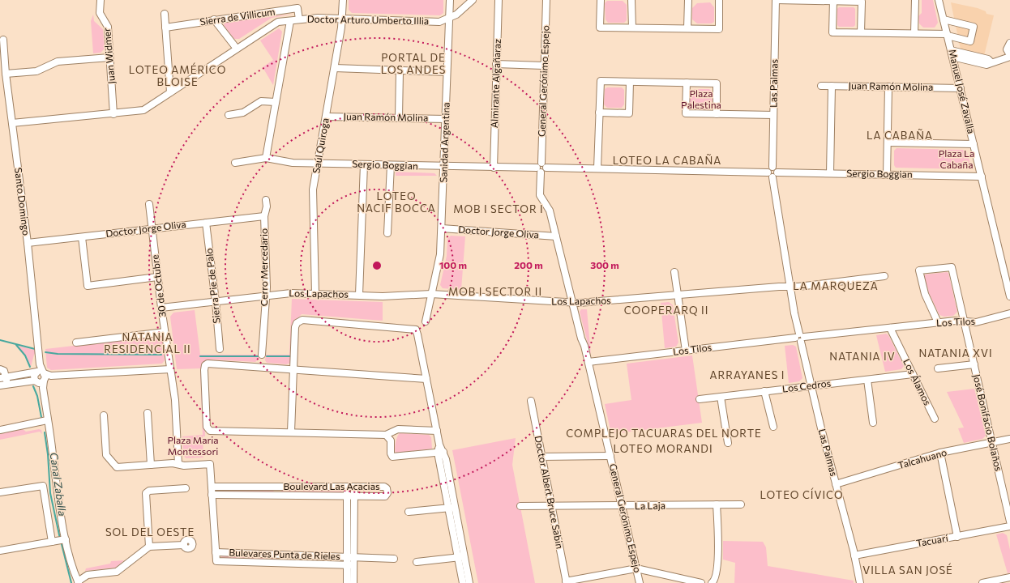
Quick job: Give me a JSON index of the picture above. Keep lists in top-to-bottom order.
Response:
{
  "streets": {
    "street": [
      "Sierra de Villicum",
      "Doctor Arturo Umberto Illia",
      "Juan Widmer",
      "General Gerónimo Espejo",
      "Almirante Algañaraz",
      "Las Palmas",
      "Juan Ramón Molina",
      "Manuel José Zavalla",
      "Sanidad Argentina",
      "Saúl Quiroga",
      "Sergio Boggian",
      "Santo Domingo",
      "Doctor Jorge Oliva",
      "Cerro Mercedario",
      "30 de Octubre",
      "Sierra Pie de Palo",
      "Los Lapachos",
      "Los Tilos",
      "Los Álamos",
      "Los Cedros",
      "José Bonifacio Bolaños",
      "Talcahuano",
      "Boulevard Las Acacias",
      "Doctor Albert Bruce Sabin",
      "La Laja",
      "Tacuarí",
      "Bulevares Punta de Rieles"
    ]
  },
  "crossings": [
    ["Sierra de Villicum", "Doctor Arturo Umberto Illia"],
    ["Doctor Arturo Umberto Illia", "Juan Widmer"],
    ["Doctor Arturo Umberto Illia", "Sanidad Argentina"],
    ["Doctor Arturo Umberto Illia", "Saúl Quiroga"],
    ["Doctor Arturo Umberto Illia", "Santo Domingo"],
    ["General Gerónimo Espejo", "Sergio Boggian"],
    ["General Gerónimo Espejo", "Doctor Jorge Oliva"],
    ["General Gerónimo Espejo", "Los Lapachos"],
    ["General Gerónimo Espejo", "Los Tilos"],
    ["General Gerónimo Espejo", "La Laja"],
    ["Almirante Algañaraz", "Sergio Boggian"],
    ["Las Palmas", "Sergio Boggian"],
    ["Las Palmas", "Los Lapachos"],
    ["Las Palmas", "Los Tilos"],
    ["Las Palmas", "Los Cedros"],
    ["Las Palmas", "Talcahuano"],
    ["Las Palmas", "Tacuarí"],
    ["Juan Ramón Molina", "Manuel José Zavalla"],
    ["Juan Ramón Molina", "Sanidad Argentina"],
    ["Juan Ramón Molina", "Saúl Quiroga"],
    ["Manuel José Zavalla", "Sergio Boggian"],
    ["Sanidad Argentina", "Sergio Boggian"],
    ["Sanidad Argentina", "Doctor Jorge Oliva"],
    ["Sanidad Argentina", "Los Lapachos"],
    ["Saúl Quiroga", "Sergio Boggian"],
    ["Saúl Quiroga", "Los Lapachos"],
    ["Santo Domingo", "Doctor Jorge Oliva"],
    ["Doctor Jorge Oliva", "Cerro Mercedario"],
    ["Doctor Jorge Oliva", "30 de Octubre"],
    ["Doctor Jorge Oliva", "Sierra Pie de Palo"],
    ["Cerro Mercedario", "Los Lapachos"],
    ["30 de Octubre", "Los Lapachos"],
    ["Sierra Pie de Palo", "Los Lapachos"],
    ["Los Tilos", "Los Álamos"],
    ["Los Tilos", "José Bonifacio Bolaños"],
    ["Los Álamos", "Los Cedros"],
    ["José Bonifacio Bolaños", "Talcahuano"],
    ["Doctor Albert Bruce Sabin", "La Laja"]
  ],
  "districts": [
    "PORTAL DE LOS ANDES",
    "LOTEO AMÉRICO BLOISE",
    "LA CABAÑA",
    "LOTEO LA CABAÑA",
    "LOTEO NACIF BOCCA",
    "MOB I SECTOR I",
    "LA MARQUEZA",
    "MOB I SECTOR II",
    "COOPERARQ II",
    "NATANIA RESIDENCIAL II",
    "NATANIA XVI",
    "NATANIA IV",
    "ARRAYANES I",
    "COMPLEJO TACUARAS DEL NORTE",
    "LOTEO MORANDI",
    "LOTEO CÍVICO",
    "SOL DEL OESTE",
    "VILLA SAN JOSÉ"
  ],
  "water": ["Canal Zaballa"],
  "parks": ["Plaza Palestina", "Plaza La Cabaña", "Plaza Maria Montessori"],
  "rings": ["100 m", "200 m", "300 m"]
}
